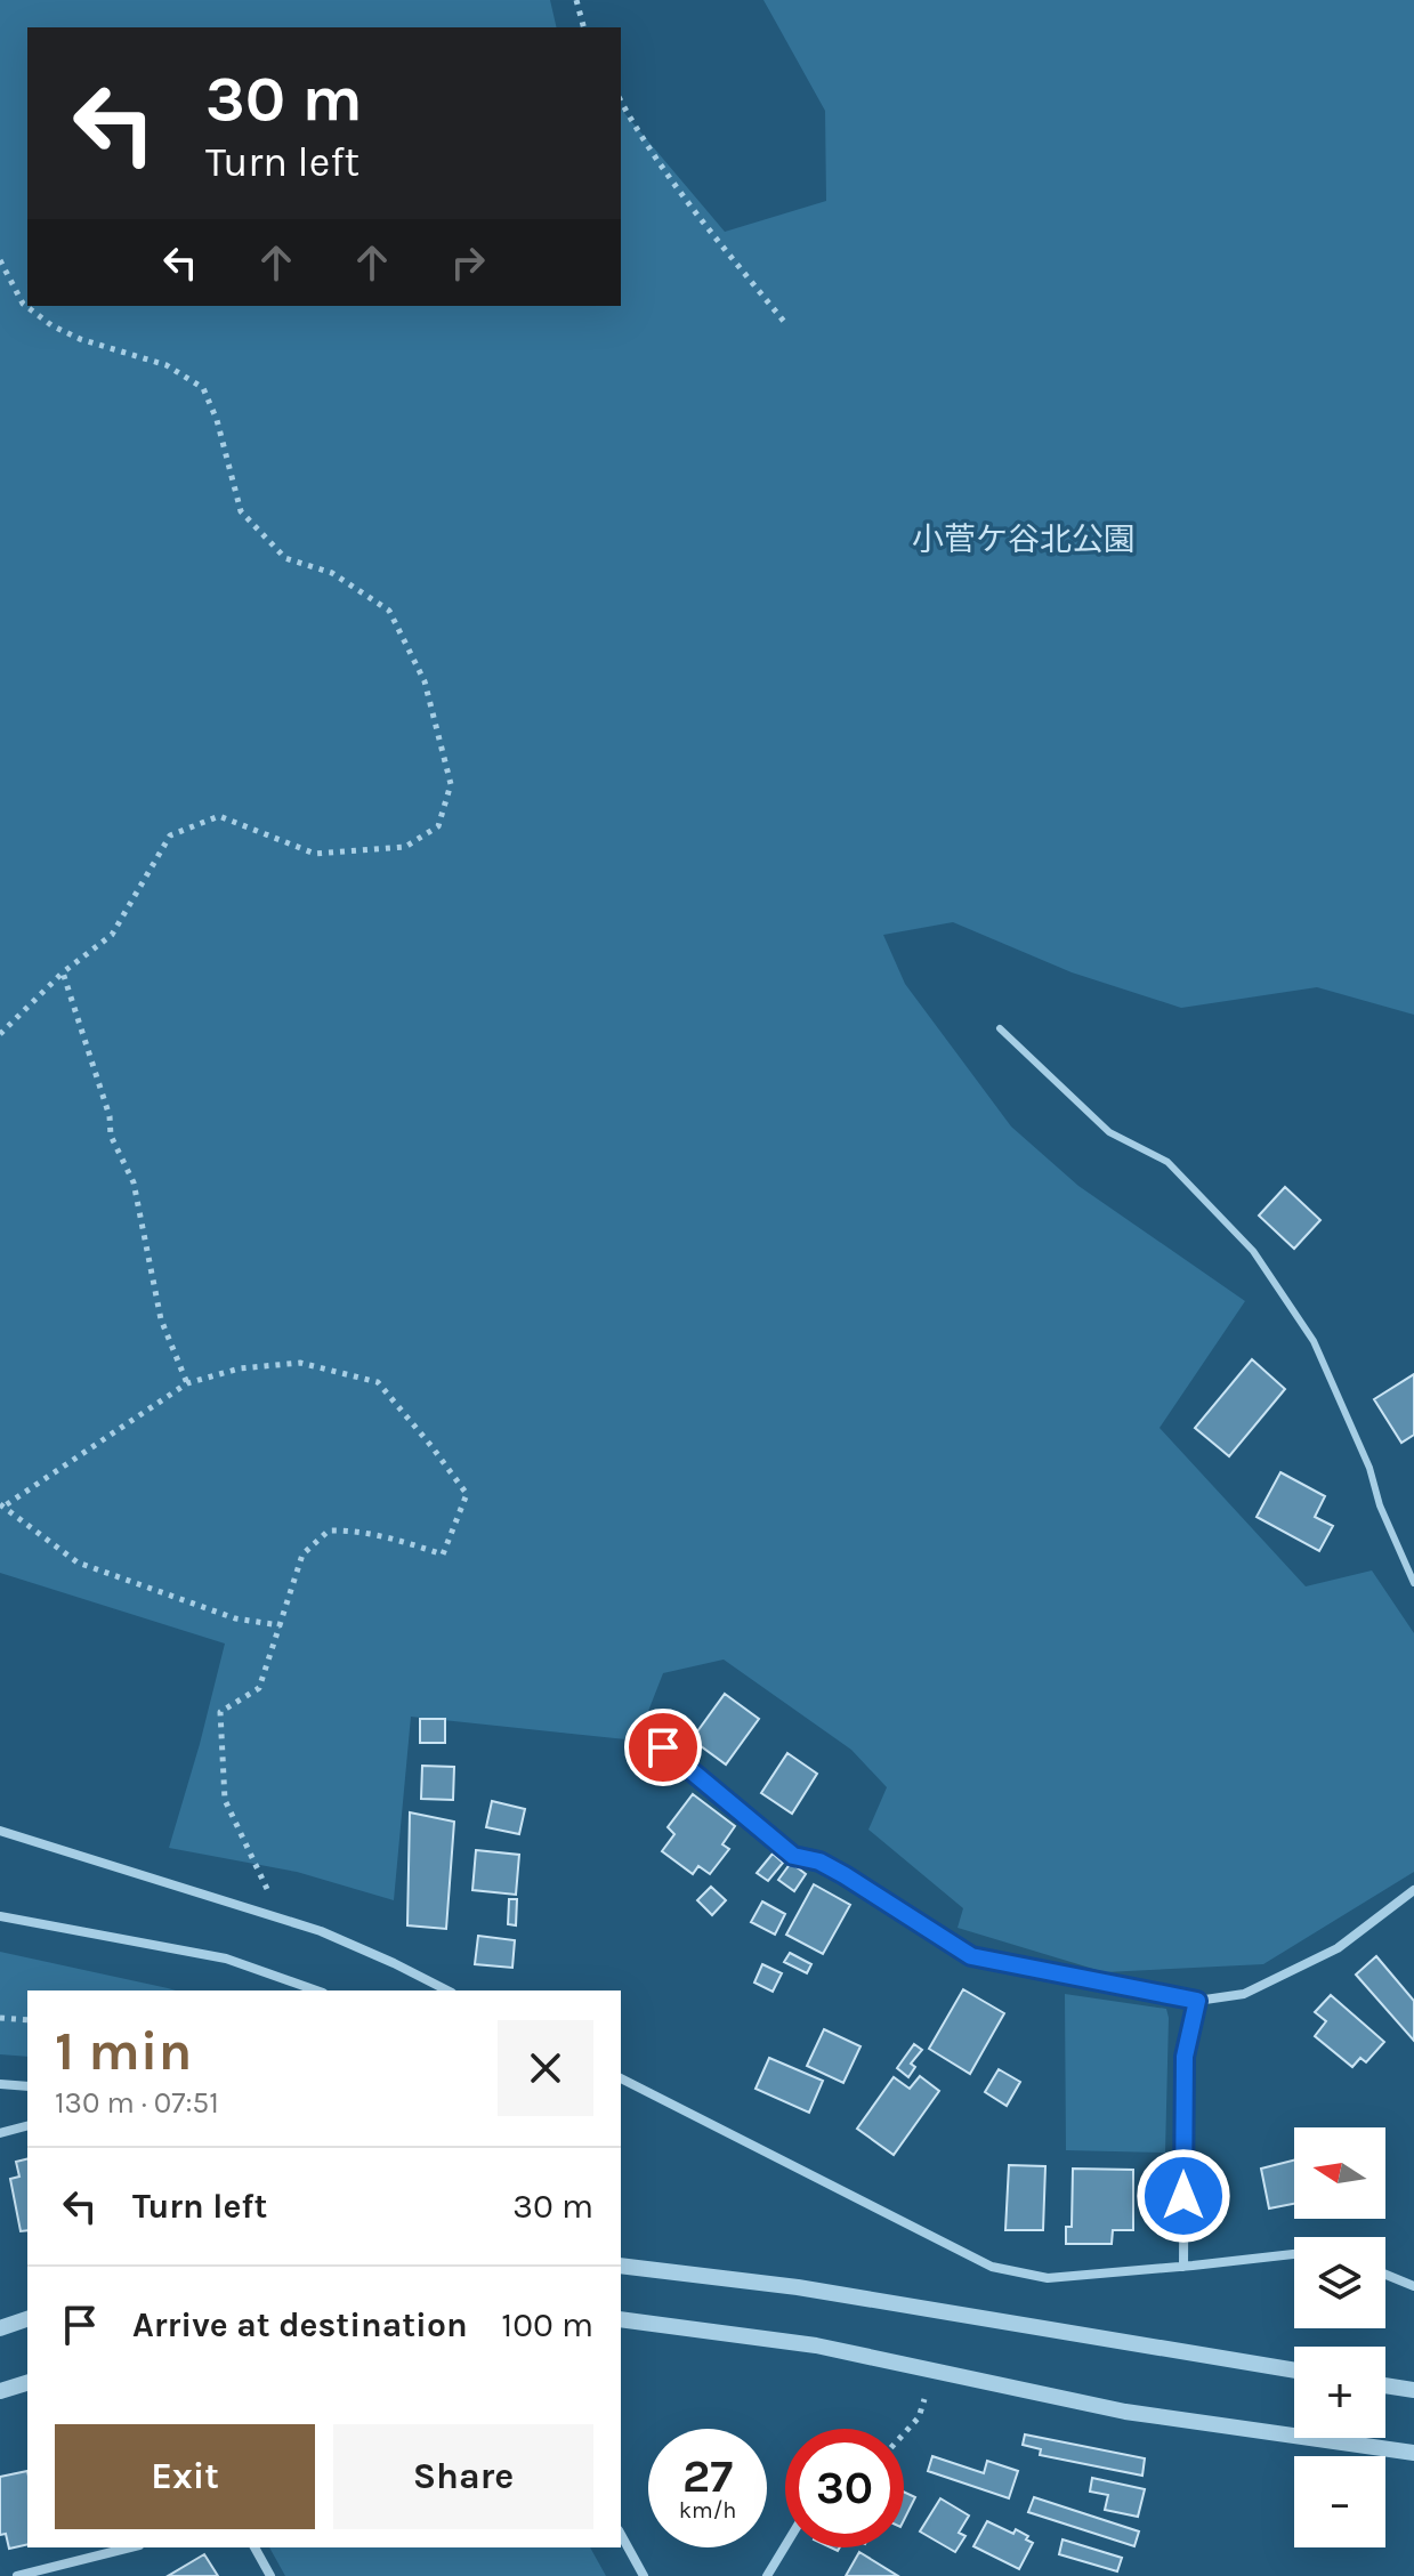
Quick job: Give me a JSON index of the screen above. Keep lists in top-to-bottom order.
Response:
{
  "parks": ["小菅ケ谷北公園"],
  "north": "left",
  "page": {
    "turn": ["30 m", "Turn left"],
    "heading": ["1 min", "130 m · 07:51"],
    "map_buttons": ["+", "−"],
    "list": [
      {
        "name": "Turn left",
        "value": "30 m"
      },
      {
        "name": "Arrive at destination",
        "value": "100 m"
      }
    ],
    "buttons": ["Exit", "Share"],
    "speed": "27 km/h",
    "limit": "30"
  }
}
